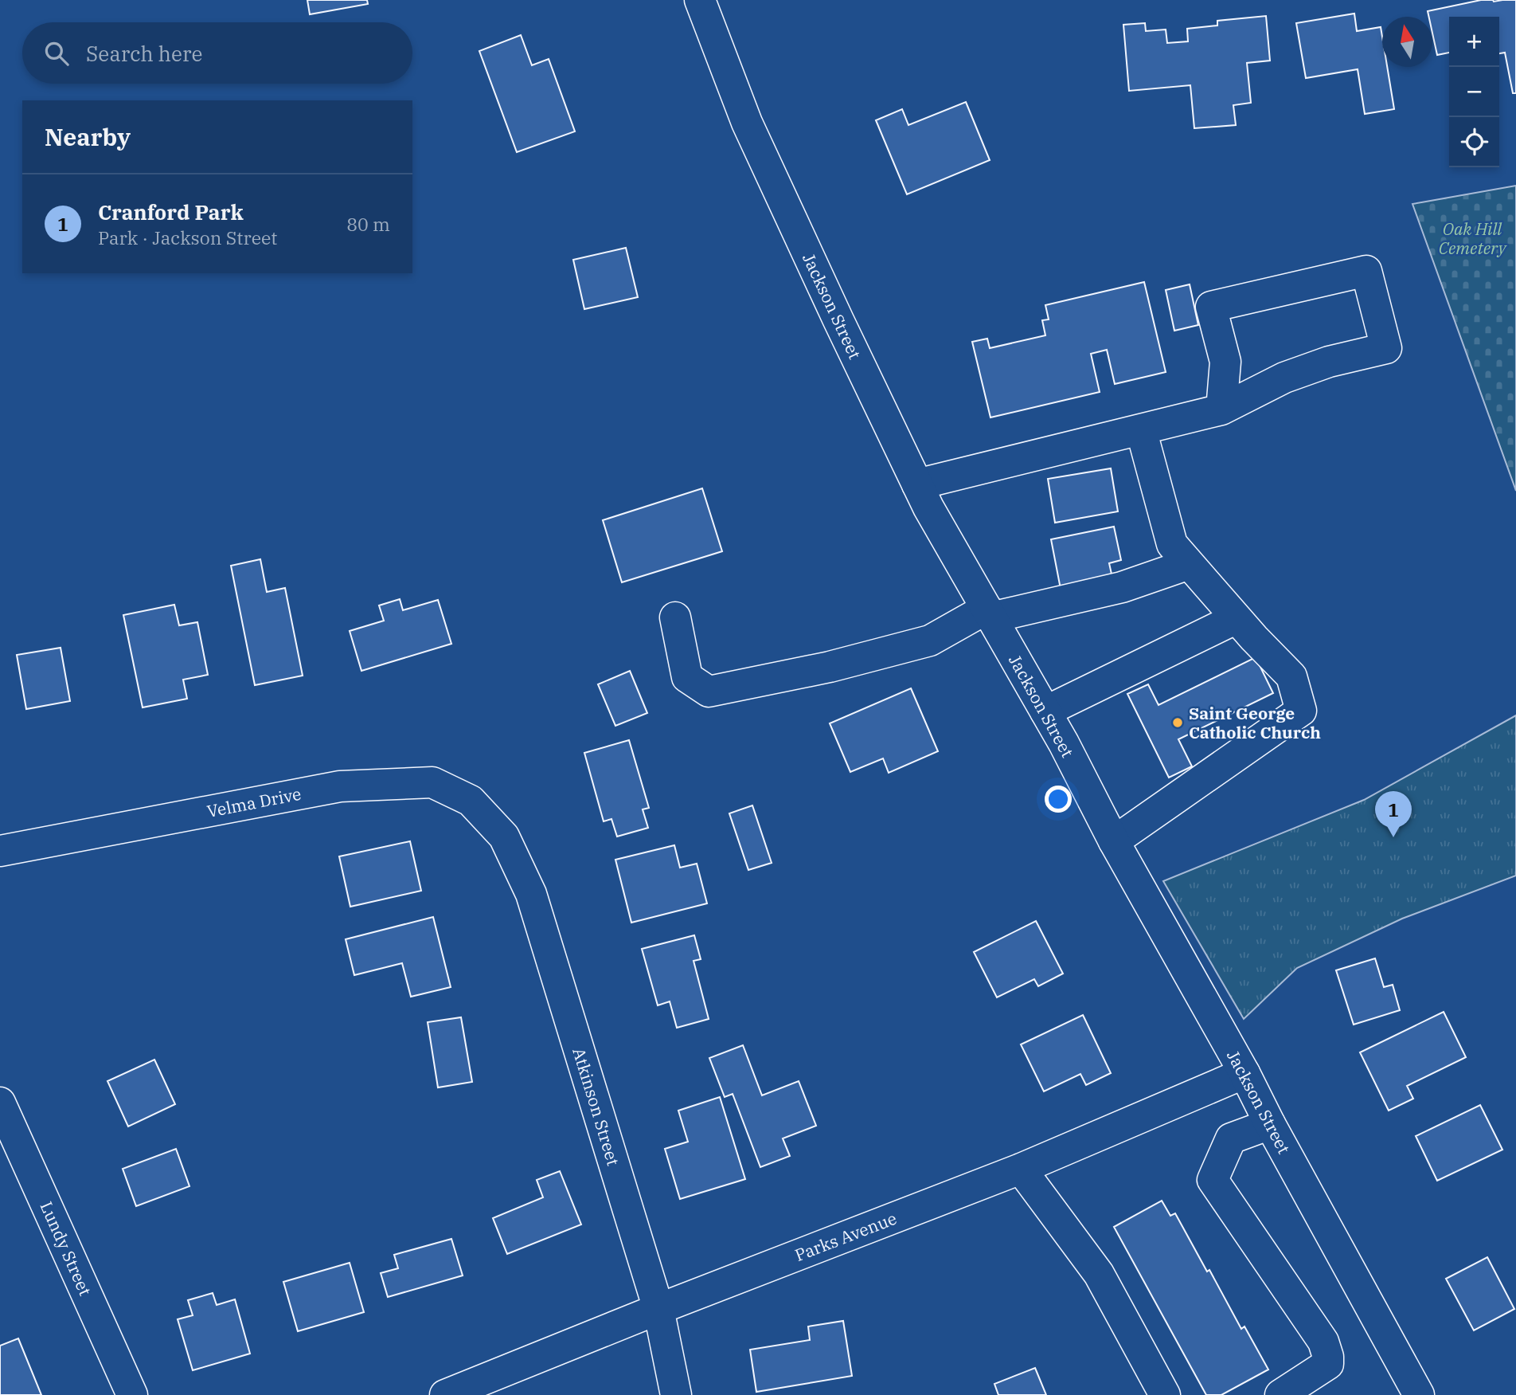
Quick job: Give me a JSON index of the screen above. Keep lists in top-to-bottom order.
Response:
{
  "streets": {
    "street": [
      "Jackson Street",
      "Velma Drive",
      "Atkinson Street",
      "Parks Avenue",
      "Lundy Street"
    ]
  },
  "crossings": [
    ["Jackson Street", "Parks Avenue"],
    ["Velma Drive", "Atkinson Street"],
    ["Atkinson Street", "Parks Avenue"]
  ],
  "parks": ["Oak Hill Cemetery"],
  "places": ["Saint George Catholic Church"],
  "north": "top",
  "page": {
    "map_buttons": ["+", "−"],
    "search": "Search here",
    "heading": "Nearby",
    "list": [
      {
        "mark": "1",
        "name": "Cranford Park",
        "note": "Park · Jackson Street",
        "value": "80 m"
      }
    ],
    "pins": "1"
  }
}
